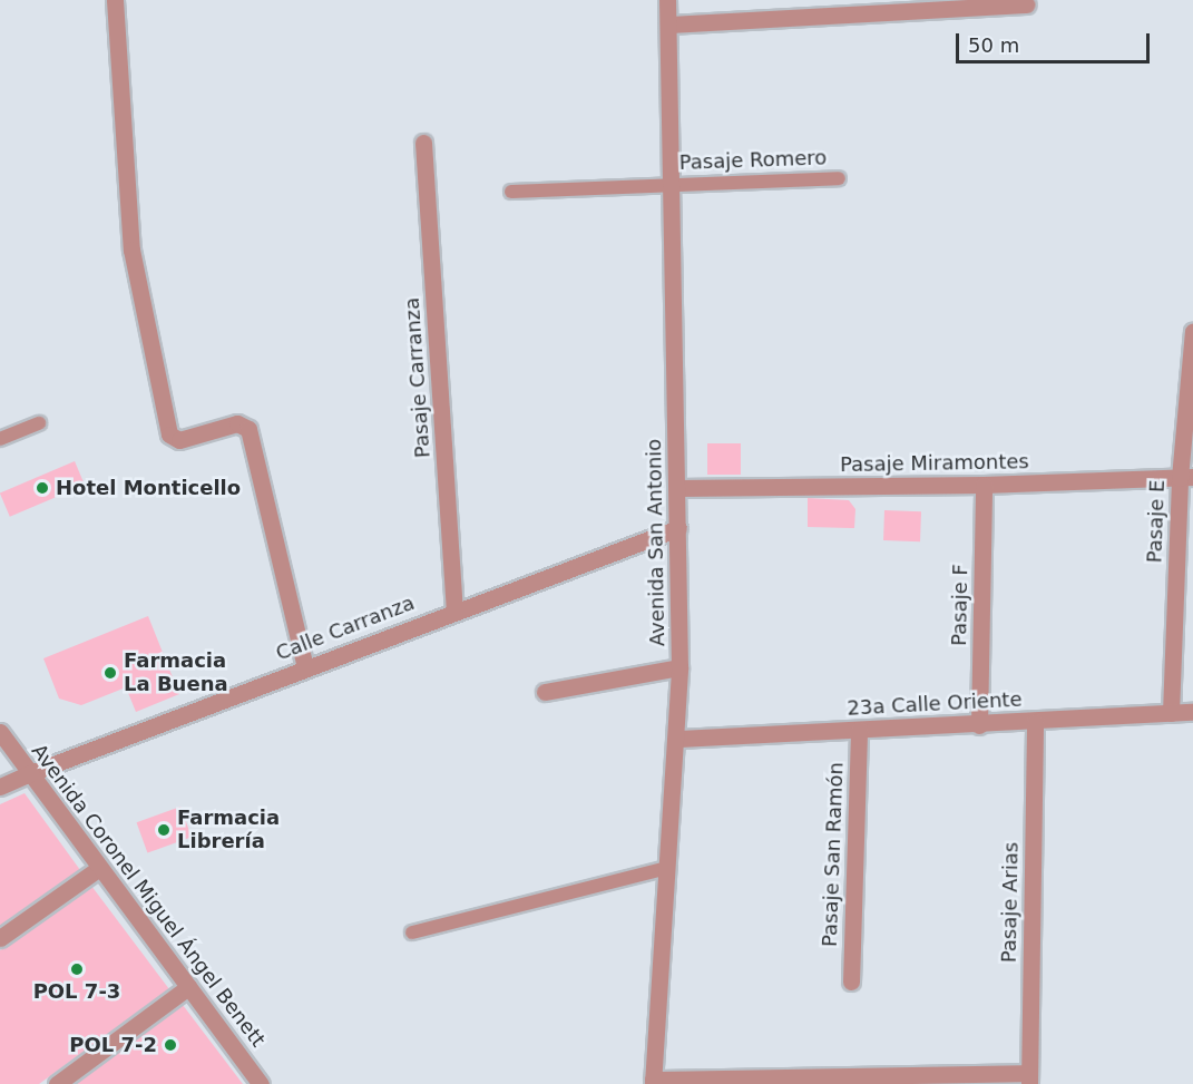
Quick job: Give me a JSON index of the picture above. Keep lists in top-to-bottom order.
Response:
{
  "streets": {
    "street": [
      "Pasaje Carranza",
      "Pasaje Miramontes",
      "Pasaje E",
      "Avenida San Antonio",
      "Pasaje F",
      "Calle Carranza",
      "23a Calle Oriente",
      "Pasaje San Ramón",
      "Avenida Coronel Miguel Ángel Benett",
      "Pasaje Arias"
    ],
    "lane": ["Pasaje Romero"]
  },
  "crossings": [
    ["Pasaje Romero", "Avenida San Antonio"],
    ["Pasaje Carranza", "Calle Carranza"],
    ["Pasaje Miramontes", "Pasaje E"],
    ["Pasaje Miramontes", "Avenida San Antonio"],
    ["Pasaje Miramontes", "Pasaje F"],
    ["Pasaje E", "23a Calle Oriente"],
    ["Avenida San Antonio", "Calle Carranza"],
    ["Avenida San Antonio", "23a Calle Oriente"],
    ["Pasaje F", "23a Calle Oriente"],
    ["Calle Carranza", "Avenida Coronel Miguel Ángel Benett"],
    ["23a Calle Oriente", "Pasaje San Ramón"],
    ["23a Calle Oriente", "Pasaje Arias"]
  ],
  "places": [
    "Hotel Monticello",
    "Farmacia La Buena",
    "Farmacia Librería",
    "POL 7-3",
    "POL 7-2"
  ],
  "scale_bar": "50 m"
}
